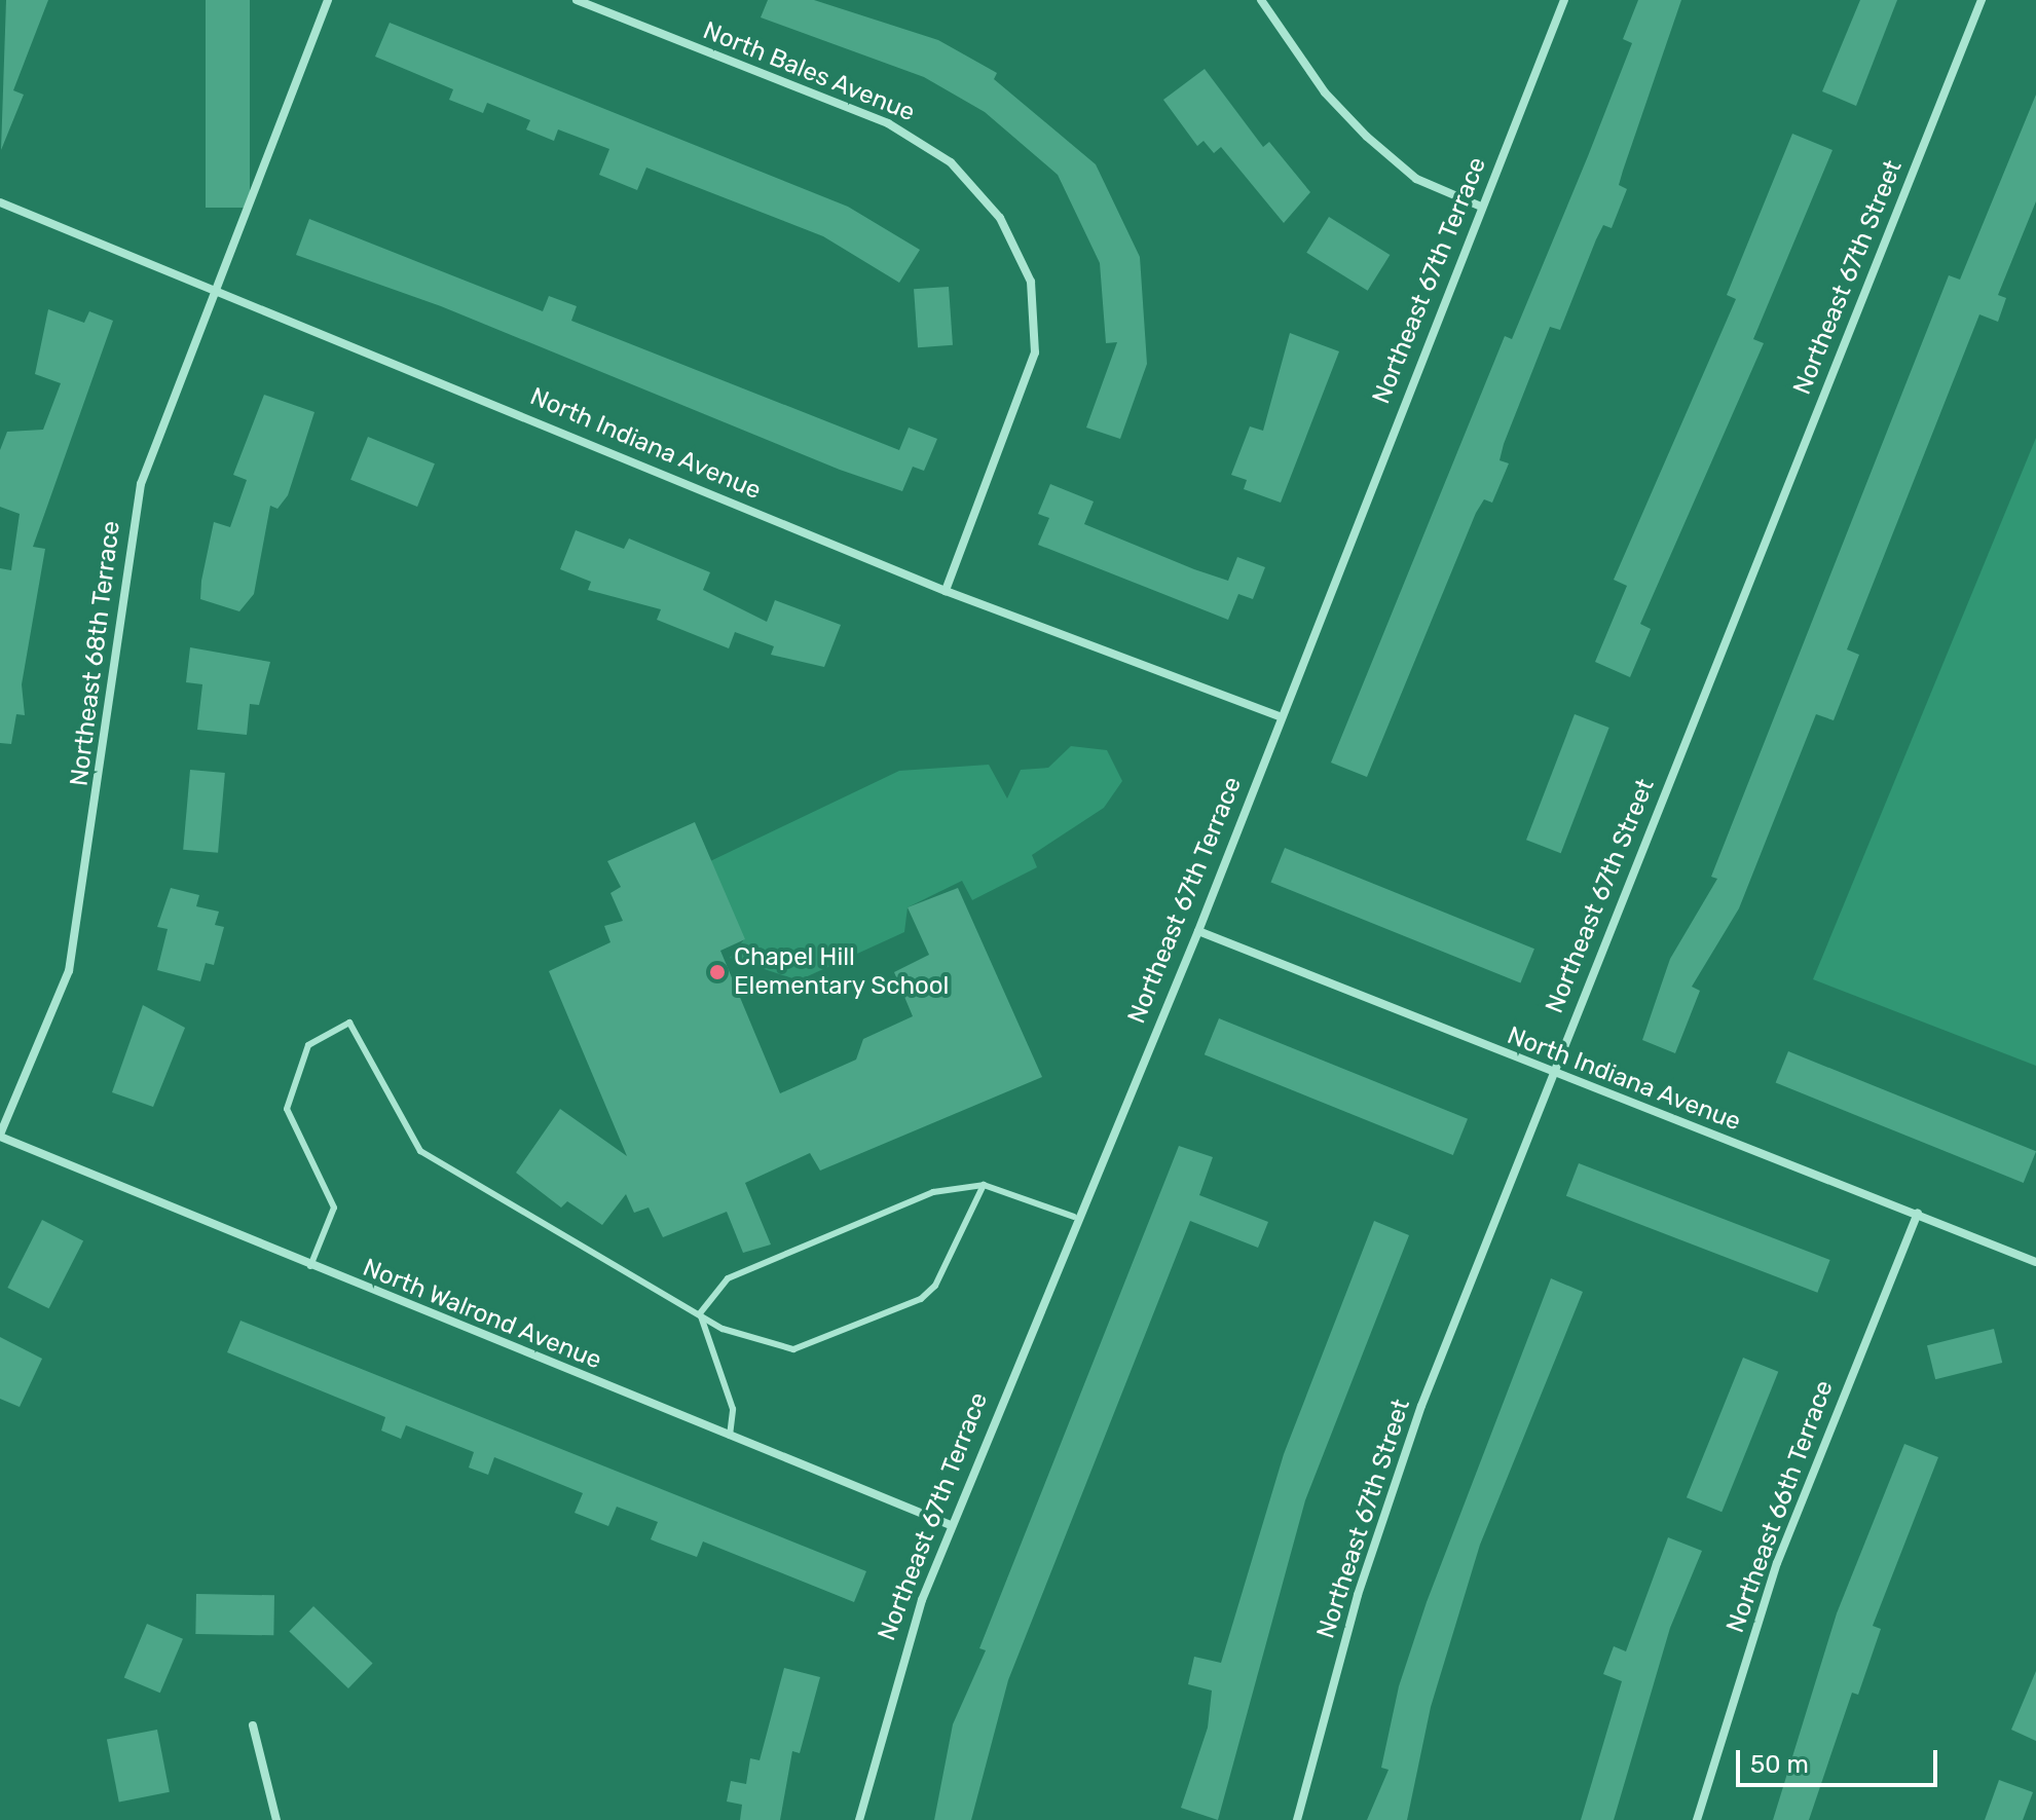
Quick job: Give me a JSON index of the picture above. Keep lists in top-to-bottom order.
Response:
{
  "streets": {
    "street": [
      "North Bales Avenue",
      "Northeast 67th Street",
      "Northeast 67th Terrace",
      "North Indiana Avenue",
      "Northeast 68th Terrace",
      "North Walrond Avenue",
      "Northeast 66th Terrace"
    ]
  },
  "crossings": [
    ["North Bales Avenue", "North Indiana Avenue"],
    ["Northeast 67th Street", "North Indiana Avenue"],
    ["Northeast 67th Terrace", "North Indiana Avenue"],
    ["Northeast 67th Terrace", "North Walrond Avenue"],
    ["North Indiana Avenue", "Northeast 68th Terrace"],
    ["North Indiana Avenue", "Northeast 66th Terrace"],
    ["Northeast 68th Terrace", "North Walrond Avenue"]
  ],
  "places": ["Chapel Hill Elementary School"],
  "scale_bar": "50 m"
}
